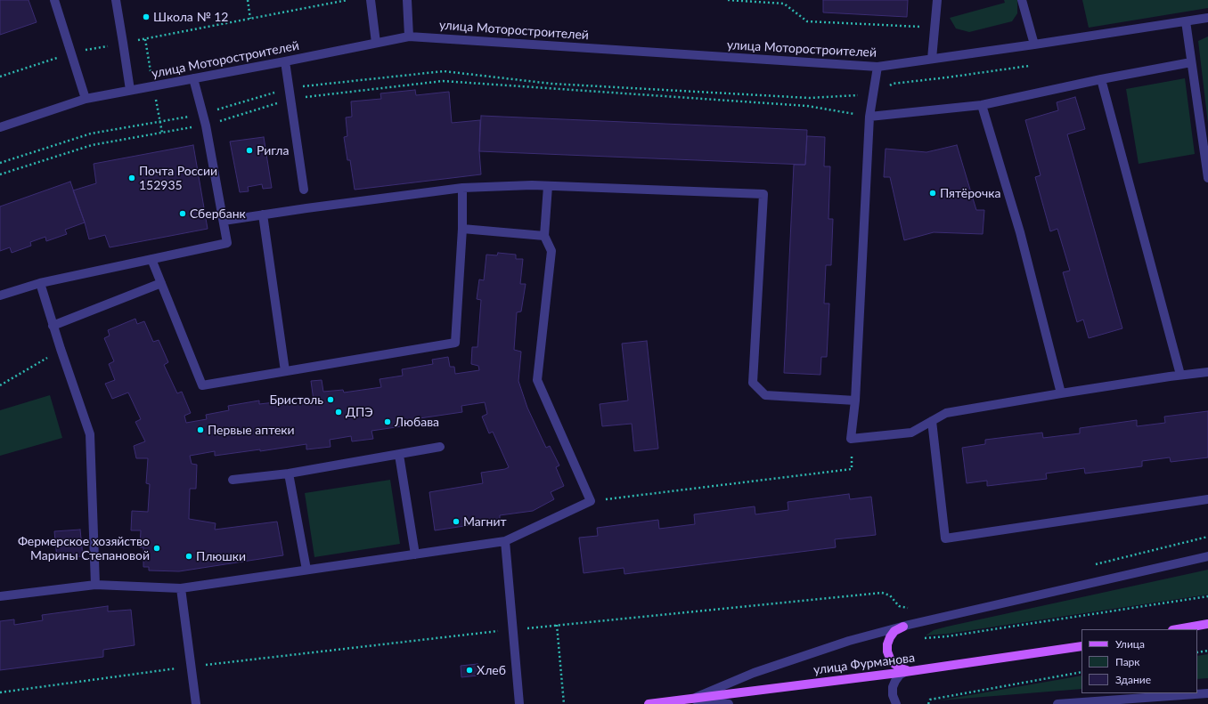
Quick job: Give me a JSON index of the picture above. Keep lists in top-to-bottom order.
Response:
{
  "streets": {
    "main road": ["улица Фурманова"],
    "street": ["улица Моторостроителей"]
  },
  "places": [
    "Школа № 12",
    "Ригла",
    "Почта России 152935",
    "Пятёрочка",
    "Сбербанк",
    "Бристоль",
    "ДПЭ",
    "Любава",
    "Первые аптеки",
    "Магнит",
    "Фермерское хозяйство Марины Степановой",
    "Плюшки",
    "Хлеб"
  ],
  "legend": ["Улица", "Парк", "Здание"]
}
